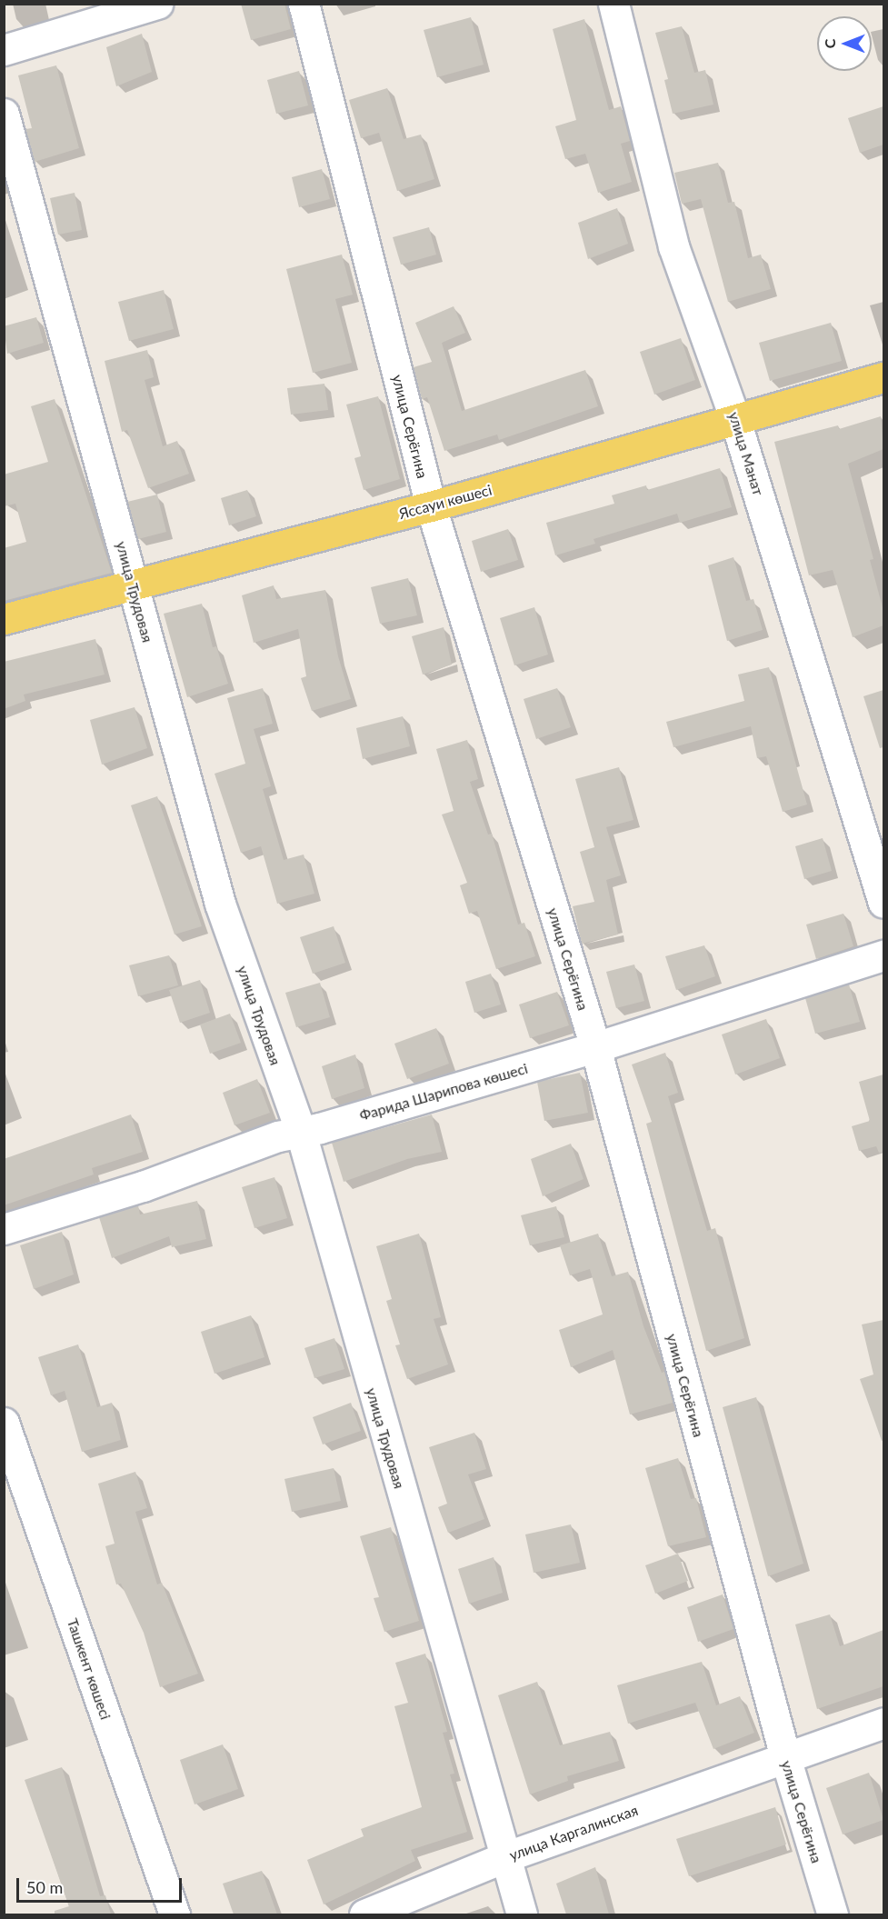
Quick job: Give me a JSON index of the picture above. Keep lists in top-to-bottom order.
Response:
{
  "streets": {
    "main road": ["Яссауи көшесі"],
    "street": [
      "улица Серёгина",
      "улица Манат",
      "улица Трудовая",
      "Фарида Шарипова көшесі",
      "Ташкент көшесі",
      "улица Каргалинская"
    ]
  },
  "crossings": [
    ["улица Серёгина", "Яссауи көшесі"],
    ["улица Серёгина", "Фарида Шарипова көшесі"],
    ["улица Серёгина", "улица Каргалинская"],
    ["улица Манат", "Яссауи көшесі"],
    ["Яссауи көшесі", "улица Трудовая"],
    ["улица Трудовая", "Фарида Шарипова көшесі"],
    ["улица Трудовая", "улица Каргалинская"]
  ],
  "scale_bar": "50 m",
  "north": "left"
}
